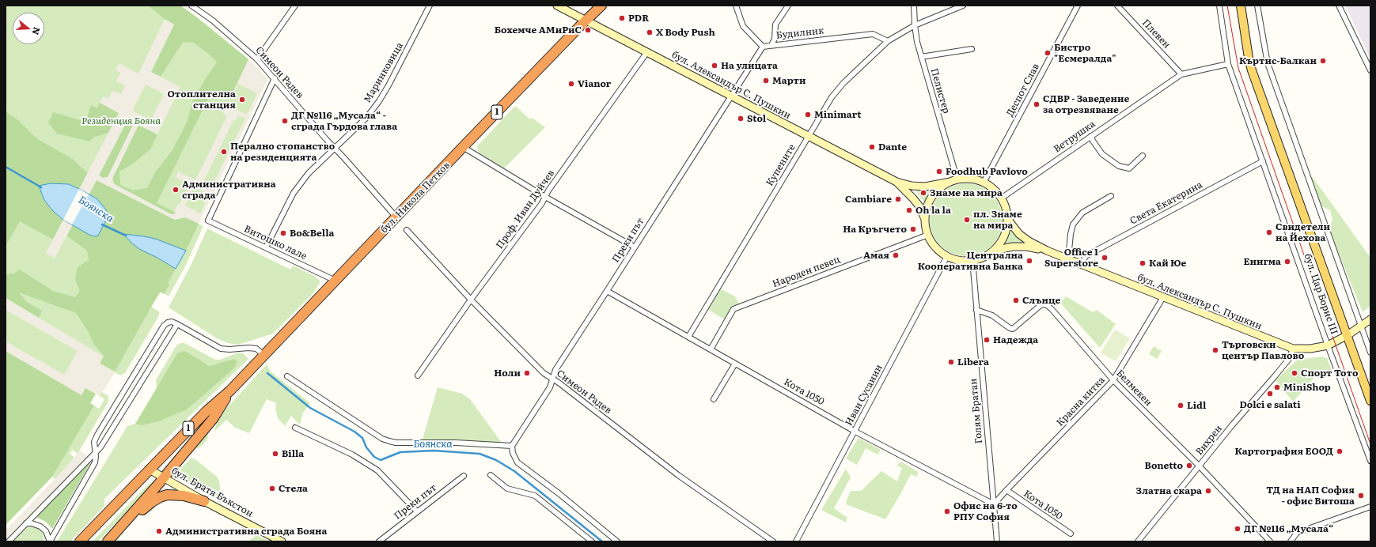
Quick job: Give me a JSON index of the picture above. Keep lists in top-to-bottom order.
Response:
{
  "streets": {
    "highway": ["1", "бул. Никола Петков"],
    "main road": ["бул. Александър С. Пушкин", "бул. Цар Борис III", "бул. Братя Бъкстон"],
    "street": [
      "Будилник",
      "Плевен",
      "Симеон Радев",
      "Маринковица",
      "Деспот Слав",
      "Пелистер",
      "Ветрушка",
      "Купените",
      "Света Екатерина",
      "Проф. Иван Дуйчев",
      "Преки път",
      "Витошко лале",
      "Народен певец",
      "Белмекен",
      "Кота 1050",
      "Иван Сусанин",
      "Красна китка",
      "Голям Братан",
      "Вихрен"
    ]
  },
  "crossings": [
    ["Будилник", "Купените"],
    ["Будилник", "Преки път"],
    ["Плевен", "Ветрушка"],
    ["Симеон Радев", "Маринковица"],
    ["Симеон Радев", "бул. Никола Петков"],
    ["Симеон Радев", "Проф. Иван Дуйчев"],
    ["Симеон Радев", "Преки път"],
    ["Симеон Радев", "Витошко лале"],
    ["Маринковица", "Витошко лале"],
    ["бул. Александър С. Пушкин", "Деспот Слав"],
    ["бул. Александър С. Пушкин", "Пелистер"],
    ["бул. Александър С. Пушкин", "Ветрушка"],
    ["бул. Александър С. Пушкин", "Купените"],
    ["бул. Александър С. Пушкин", "бул. Никола Петков"],
    ["бул. Александър С. Пушкин", "Света Екатерина"],
    ["бул. Александър С. Пушкин", "Проф. Иван Дуйчев"],
    ["бул. Александър С. Пушкин", "Преки път"],
    ["бул. Александър С. Пушкин", "Народен певец"],
    ["бул. Александър С. Пушкин", "бул. Цар Борис III"],
    ["бул. Александър С. Пушкин", "Иван Сусанин"],
    ["бул. Александър С. Пушкин", "Красна китка"],
    ["бул. Александър С. Пушкин", "Голям Братан"],
    ["бул. Александър С. Пушкин", "Вихрен"],
    ["Деспот Слав", "Пелистер"],
    ["Деспот Слав", "Ветрушка"],
    ["Деспот Слав", "Народен певец"],
    ["Деспот Слав", "Иван Сусанин"],
    ["Деспот Слав", "Голям Братан"],
    ["Пелистер", "Ветрушка"],
    ["Пелистер", "Купените"],
    ["Пелистер", "Народен певец"],
    ["Пелистер", "Иван Сусанин"],
    ["Пелистер", "Голям Братан"],
    ["1", "бул. Никола Петков"],
    ["1", "бул. Братя Бъкстон"],
    ["Ветрушка", "Народен певец"],
    ["Ветрушка", "бул. Цар Борис III"],
    ["Ветрушка", "Иван Сусанин"],
    ["Ветрушка", "Голям Братан"],
    ["Купените", "Кота 1050"],
    ["бул. Никола Петков", "Витошко лале"],
    ["бул. Никола Петков", "бул. Братя Бъкстон"],
    ["Света Екатерина", "бул. Цар Борис III"],
    ["Преки път", "Кота 1050"],
    ["Народен певец", "Кота 1050"],
    ["Народен певец", "Иван Сусанин"],
    ["Народен певец", "Голям Братан"],
    ["Белмекен", "Красна китка"],
    ["Белмекен", "Голям Братан"],
    ["Белмекен", "Вихрен"],
    ["Кота 1050", "Иван Сусанин"],
    ["Кота 1050", "Красна китка"],
    ["Кота 1050", "Голям Братан"],
    ["Иван Сусанин", "Голям Братан"],
    ["Красна китка", "Голям Братан"]
  ],
  "water": ["Боянска"],
  "parks": ["Резиденция Бояна"],
  "places": [
    "PDR",
    "Бохемче АМиРиС",
    "X Body Push",
    "Бистро \"Есмералда\"",
    "Къртис-Балкан",
    "На улицата",
    "Марти",
    "Vianor",
    "Отоплителна станция",
    "СДВР - Заведение за отрезвяване",
    "Minimart",
    "Stol",
    "ДГ №116 „Мусала“ - сграда Гърдова глава",
    "Dante",
    "Перално стопанство на резиденцията",
    "Foodhub Pavlovo",
    "Административна сграда",
    "Знаме на мира",
    "Cambiare",
    "Oh la la",
    "пл. Знаме на мира",
    "На Кръгчето",
    "Свидетели на Йехова",
    "Bo&Bella",
    "Амая",
    "Office 1 Superstore",
    "Централна Кооперативна Банка",
    "Енигма",
    "Кай Юе",
    "Слънце",
    "Надежда",
    "Търговски център Павлово",
    "Libera",
    "Ноли",
    "Спорт Тото",
    "MiniShop",
    "Dolci e salati",
    "Lidl",
    "Картография ЕООД",
    "Billa",
    "Bonetto",
    "Стела",
    "Златна скара",
    "ТД на НАП София - офис Витоша",
    "Офис на 6-то РПУ София",
    "ДГ №116 „Мусала“",
    "Административна сграда Бояна"
  ],
  "north": "right"
}
